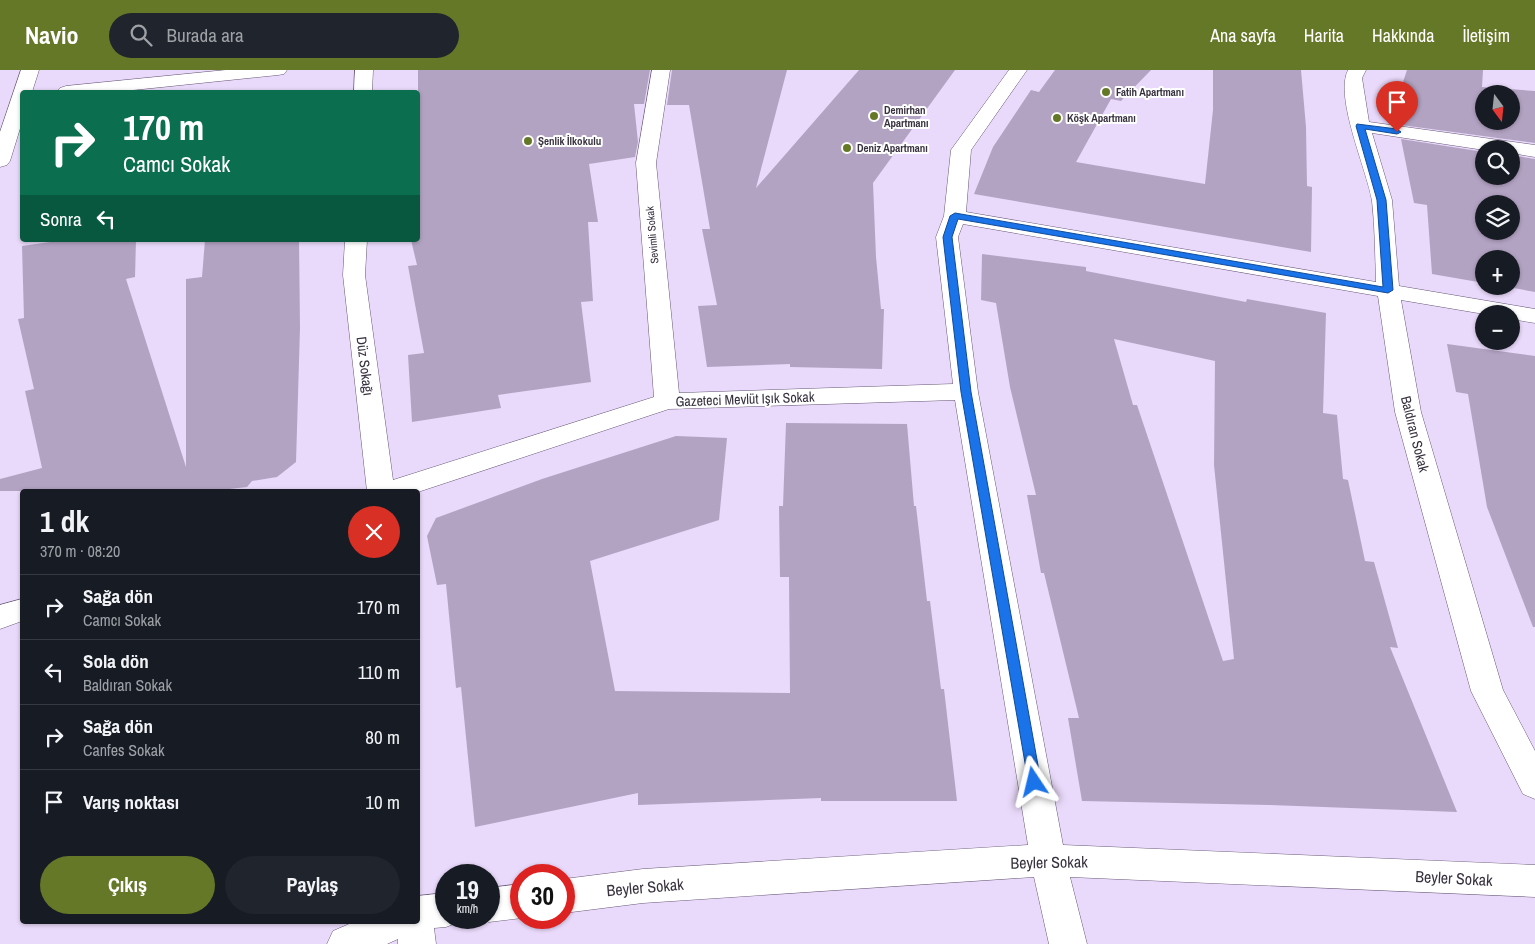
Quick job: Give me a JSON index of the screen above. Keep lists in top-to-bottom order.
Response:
{
  "streets": {
    "street": [
      "Sevimli Sokak",
      "Düz Sokağı",
      "Gazeteci Mevlüt Işık Sokak",
      "Baldıran Sokak",
      "Beyler Sokak"
    ]
  },
  "crossings": [
    ["Sevimli Sokak", "Gazeteci Mevlüt Işık Sokak"]
  ],
  "places": [
    "Fatih Apartmanı",
    "Demirhan Apartmanı",
    "Köşk Apartmanı",
    "Şenlik İlkokulu",
    "Deniz Apartmanı"
  ],
  "north": "bottom",
  "page": {
    "header": "Navio",
    "search": "Burada ara",
    "nav": [
      "Ana sayfa",
      "Harita",
      "Hakkında",
      "İletişim"
    ],
    "map_buttons": ["+", "−"],
    "turn": ["170 m", "Camcı Sokak"],
    "then": "Sonra",
    "heading": ["1 dk", "370 m · 08:20"],
    "list": [
      {
        "name": "Sağa dön",
        "note": "Camcı Sokak",
        "value": "170 m"
      },
      {
        "name": "Sola dön",
        "note": "Baldıran Sokak",
        "value": "110 m"
      },
      {
        "name": "Sağa dön",
        "note": "Canfes Sokak",
        "value": "80 m"
      },
      {
        "name": "Varış noktası",
        "value": "10 m"
      }
    ],
    "buttons": ["Çıkış", "Paylaş"],
    "speed": "19 km/h",
    "limit": "30"
  }
}
